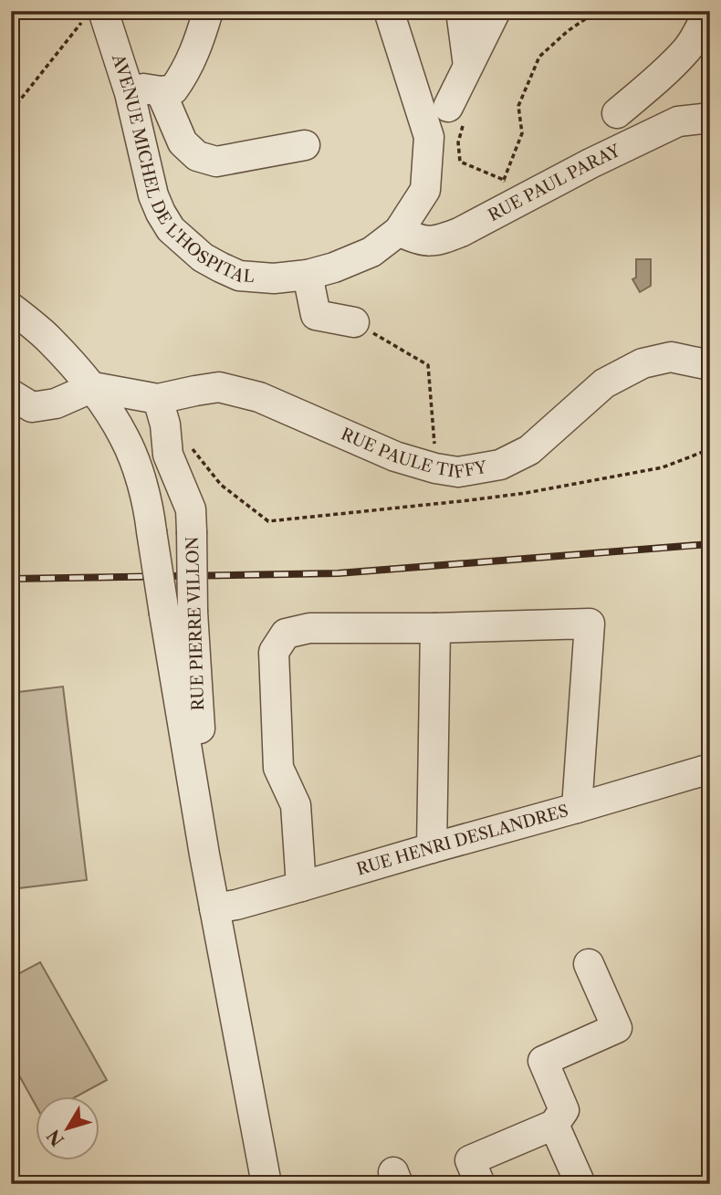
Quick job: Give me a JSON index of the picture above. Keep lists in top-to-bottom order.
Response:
{
  "streets": {
    "street": [
      "AVENUE MICHEL DE L'HOSPITAL",
      "RUE PAUL PARAY",
      "RUE PAULE TIFFY",
      "RUE PIERRE VILLON",
      "RUE HENRI DESLANDRES"
    ]
  },
  "crossings": [
    ["AVENUE MICHEL DE L'HOSPITAL", "RUE PAUL PARAY"],
    ["RUE PAULE TIFFY", "RUE PIERRE VILLON"],
    ["RUE PIERRE VILLON", "RUE HENRI DESLANDRES"]
  ],
  "north": "bottom left"
}
